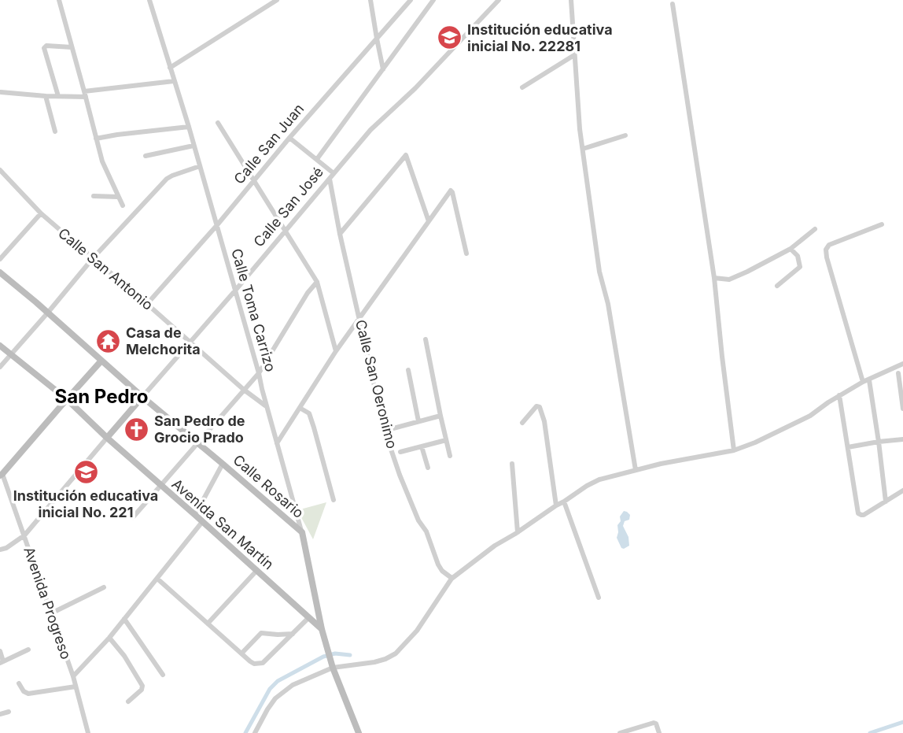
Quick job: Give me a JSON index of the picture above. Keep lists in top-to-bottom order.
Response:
{
  "streets": {
    "main road": [
      "Calle San José",
      "Calle Toma Carrizo",
      "Calle Rosario",
      "Avenida San Martín"
    ],
    "street": [
      "Calle San Juan",
      "Calle San Antonio",
      "Calle San Oeronimo",
      "Avenida Progreso"
    ]
  },
  "crossings": [
    ["Calle San Juan", "Calle San Antonio"],
    ["Calle San Juan", "Calle Toma Carrizo"],
    ["Calle San José", "Calle San Antonio"],
    ["Calle San José", "Calle Toma Carrizo"],
    ["Calle San José", "Calle San Oeronimo"],
    ["Calle San José", "Calle Rosario"],
    ["Calle San José", "Avenida San Martín"],
    ["Calle San Antonio", "Calle Toma Carrizo"],
    ["Calle Toma Carrizo", "Calle Rosario"],
    ["Calle Toma Carrizo", "Avenida San Martín"]
  ],
  "districts": ["San Pedro"],
  "places": {
    "school or university": ["Institución educativa inicial No. 22281", "Institución educativa inicial No. 221"],
    "temple": ["Casa de Melchorita"],
    "church": ["San Pedro de Grocio Prado"]
  }
}
